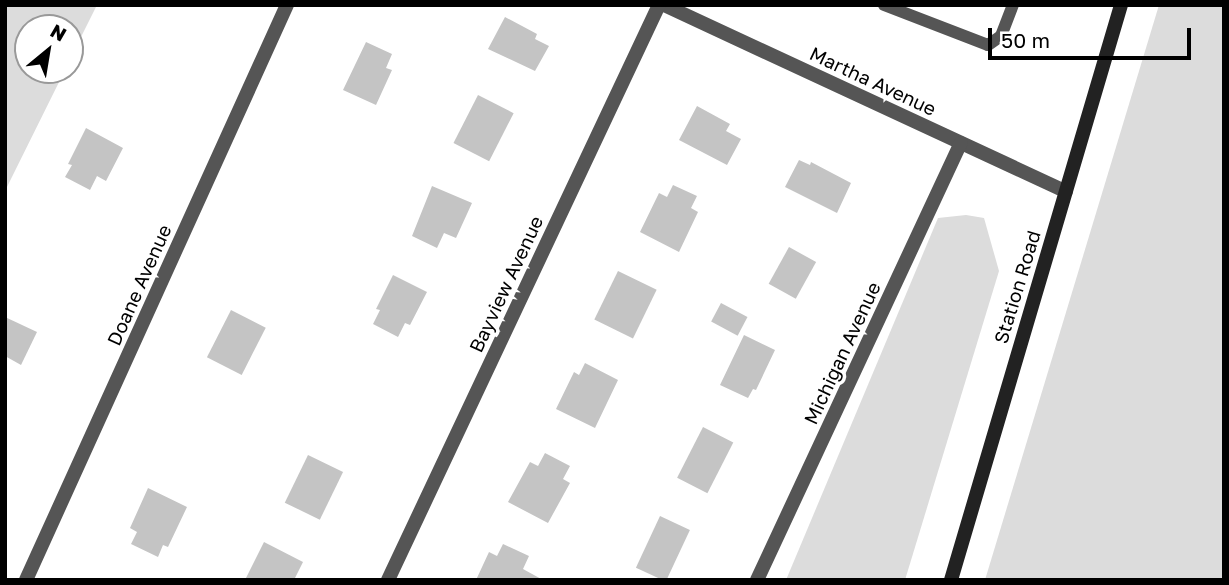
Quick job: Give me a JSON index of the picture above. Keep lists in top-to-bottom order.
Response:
{
  "streets": {
    "main road": ["Station Road"],
    "street": [
      "Martha Avenue",
      "Bayview Avenue",
      "Doane Avenue",
      "Michigan Avenue"
    ]
  },
  "crossings": [
    ["Martha Avenue", "Bayview Avenue"],
    ["Martha Avenue", "Station Road"],
    ["Martha Avenue", "Michigan Avenue"]
  ],
  "scale_bar": "50 m",
  "north": "top right"
}
